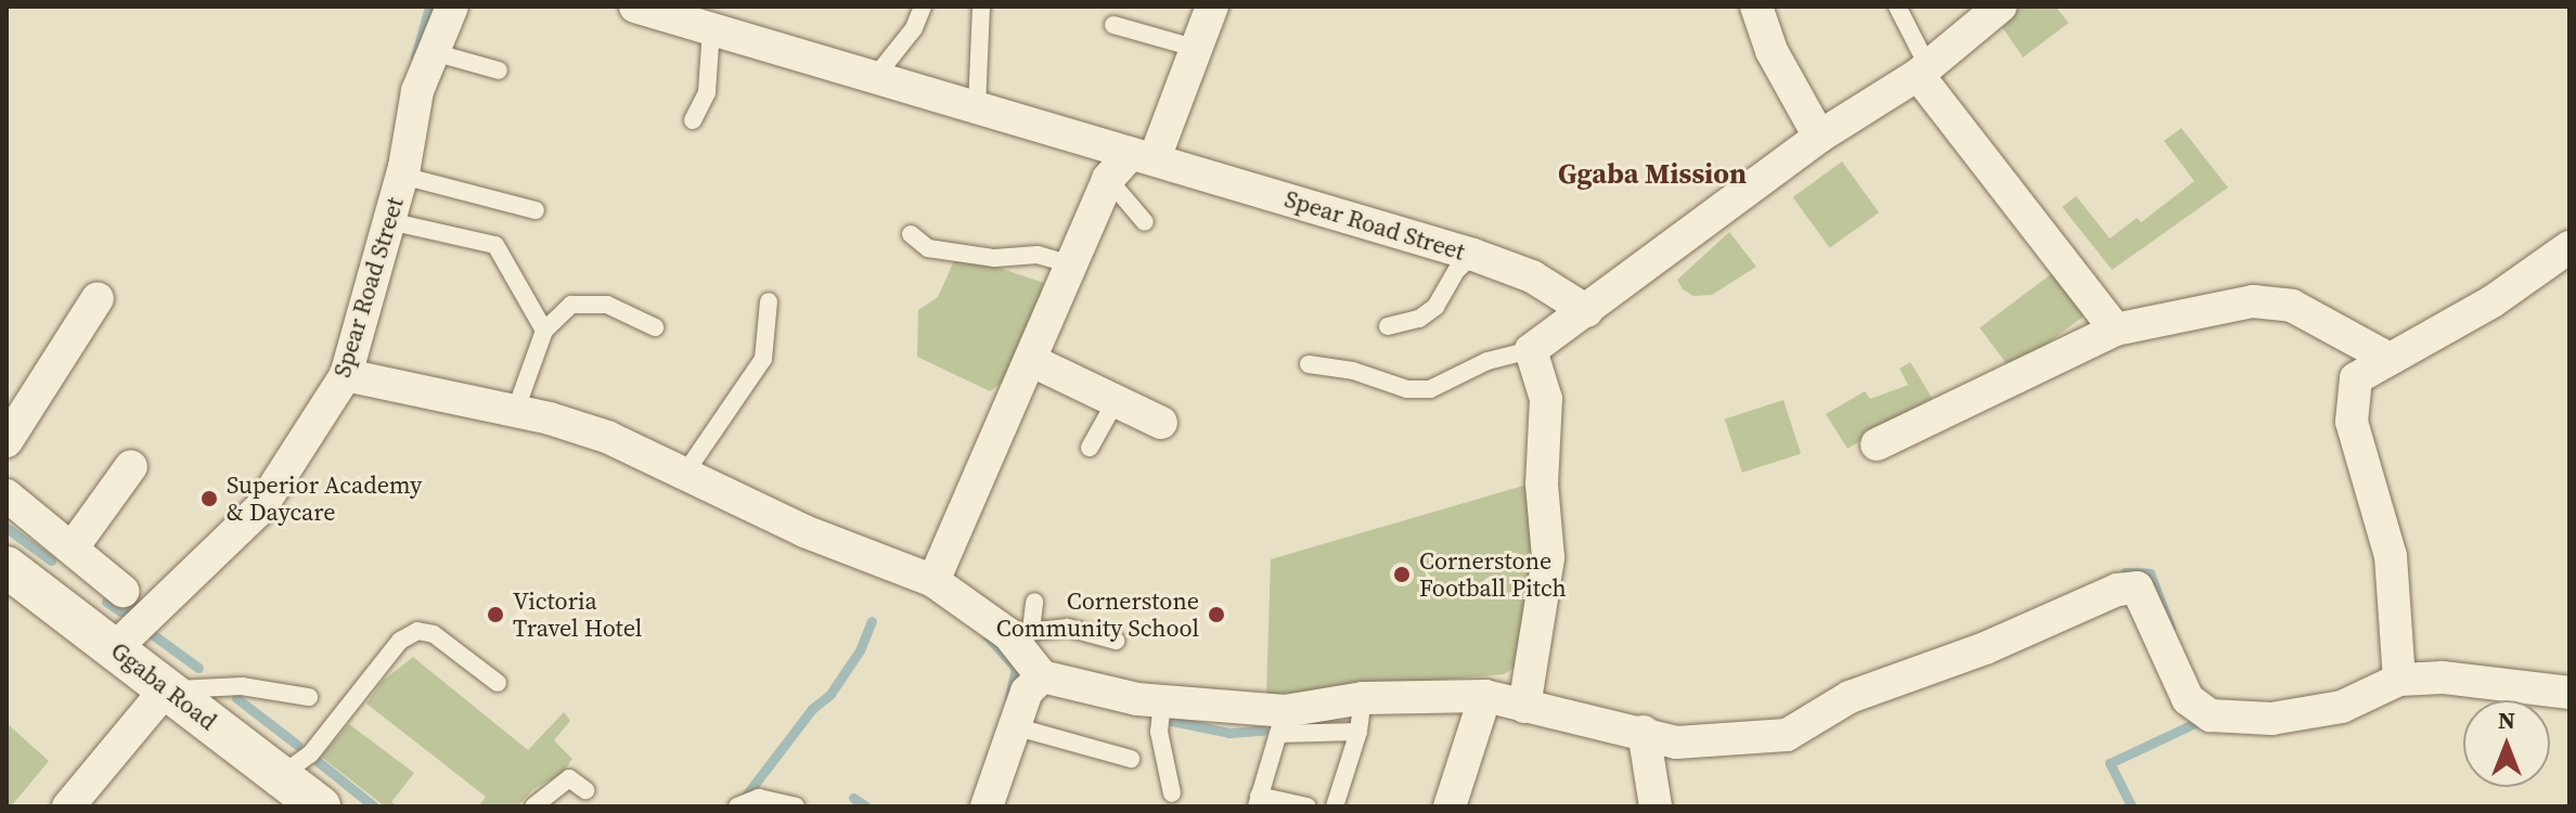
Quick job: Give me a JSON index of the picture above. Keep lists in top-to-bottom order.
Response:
{
  "streets": {
    "street": ["Spear Road Street", "Ggaba Road"]
  },
  "crossings": [
    ["Spear Road Street", "Ggaba Road"]
  ],
  "districts": ["Ggaba Mission"],
  "places": [
    "Superior Academy & Daycare",
    "Cornerstone Football Pitch",
    "Victoria Travel Hotel",
    "Cornerstone Community School"
  ],
  "north": "top"
}
